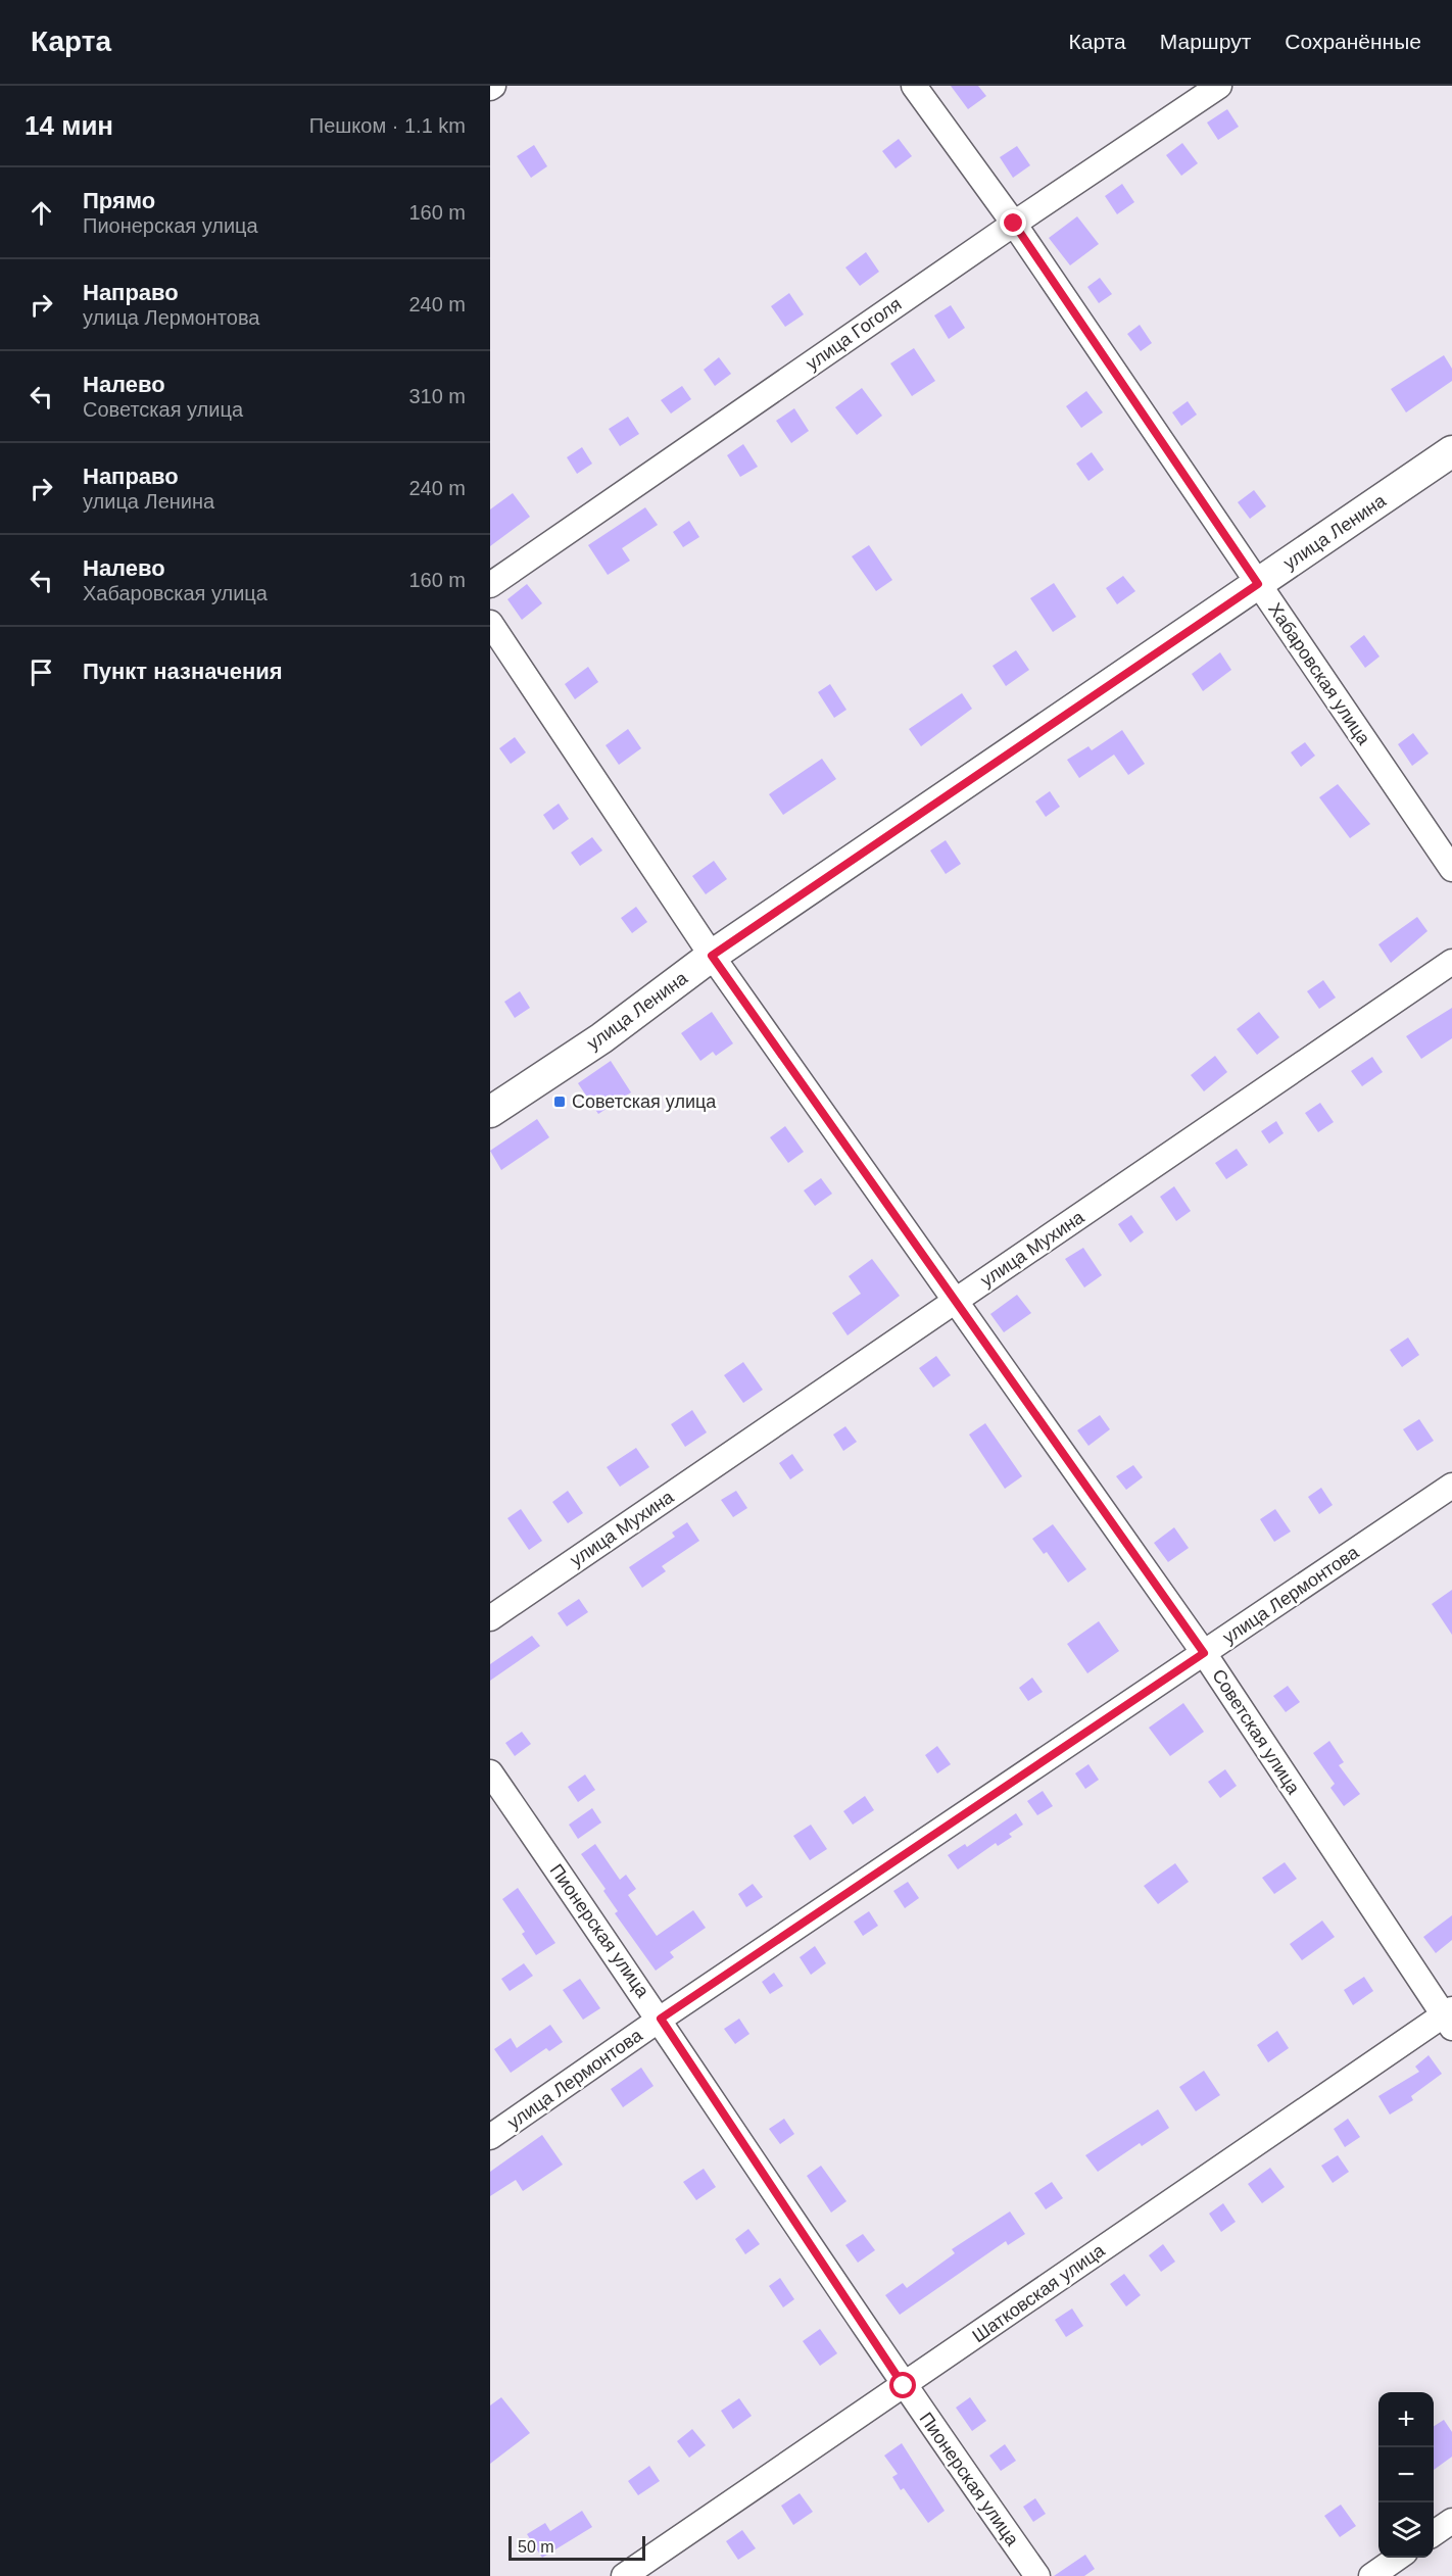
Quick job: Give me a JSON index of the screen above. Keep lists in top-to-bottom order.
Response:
{
  "streets": {
    "main road": ["улица Ленина"],
    "street": [
      "улица Гоголя",
      "Хабаровская улица",
      "улица Мухина",
      "улица Лермонтова",
      "Советская улица",
      "Пионерская улица",
      "Шатковская улица"
    ]
  },
  "crossings": [
    ["улица Гоголя", "Хабаровская улица"],
    ["улица Ленина", "Хабаровская улица"],
    ["улица Ленина", "Советская улица"],
    ["улица Мухина", "Советская улица"],
    ["улица Лермонтова", "Советская улица"],
    ["улица Лермонтова", "Пионерская улица"],
    ["Советская улица", "Шатковская улица"],
    ["Пионерская улица", "Шатковская улица"]
  ],
  "places": {
    "transit": ["Советская улица"]
  },
  "scale_bar": "50 m",
  "page": {
    "header": "Карта",
    "nav": ["Карта", "Маршрут", "Сохранённые"],
    "heading": ["14 мин", "Пешком · 1.1 km"],
    "list": [
      ["Прямо", "Пионерская улица", "160 m"],
      ["Направо", "улица Лермонтова", "240 m"],
      ["Налево", "Советская улица", "310 m"],
      ["Направо", "улица Ленина", "240 m"],
      ["Налево", "Хабаровская улица", "160 m"],
      "Пункт назначения"
    ],
    "map_buttons": ["+", "−"],
    "scale": "50 m"
  }
}
